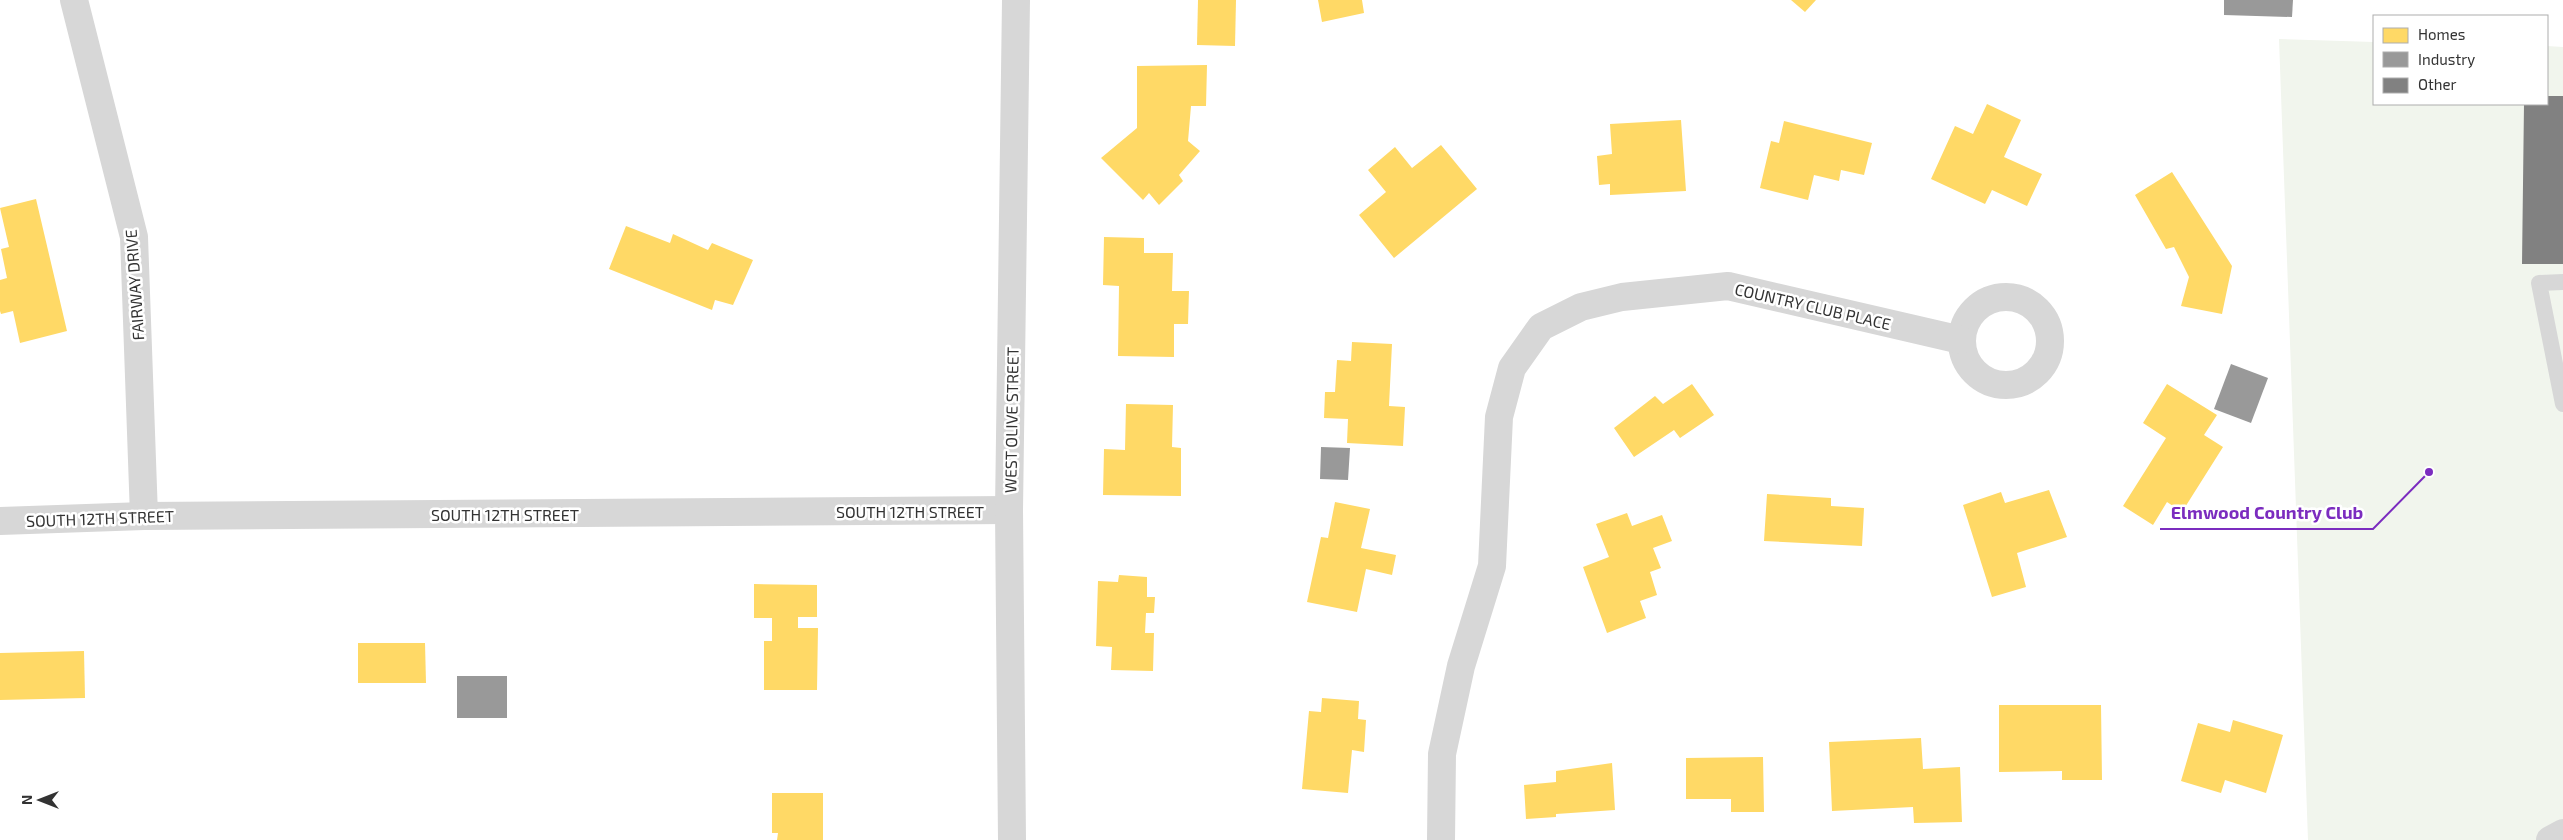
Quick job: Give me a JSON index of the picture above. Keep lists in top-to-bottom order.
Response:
{
  "streets": {
    "street": [
      "FAIRWAY DRIVE",
      "COUNTRY CLUB PLACE",
      "WEST OLIVE STREET",
      "SOUTH 12TH STREET"
    ]
  },
  "crossings": [
    ["FAIRWAY DRIVE", "SOUTH 12TH STREET"],
    ["WEST OLIVE STREET", "SOUTH 12TH STREET"]
  ],
  "places": ["Elmwood Country Club"],
  "legend": ["Homes", "Industry", "Other"],
  "north": "left"
}
